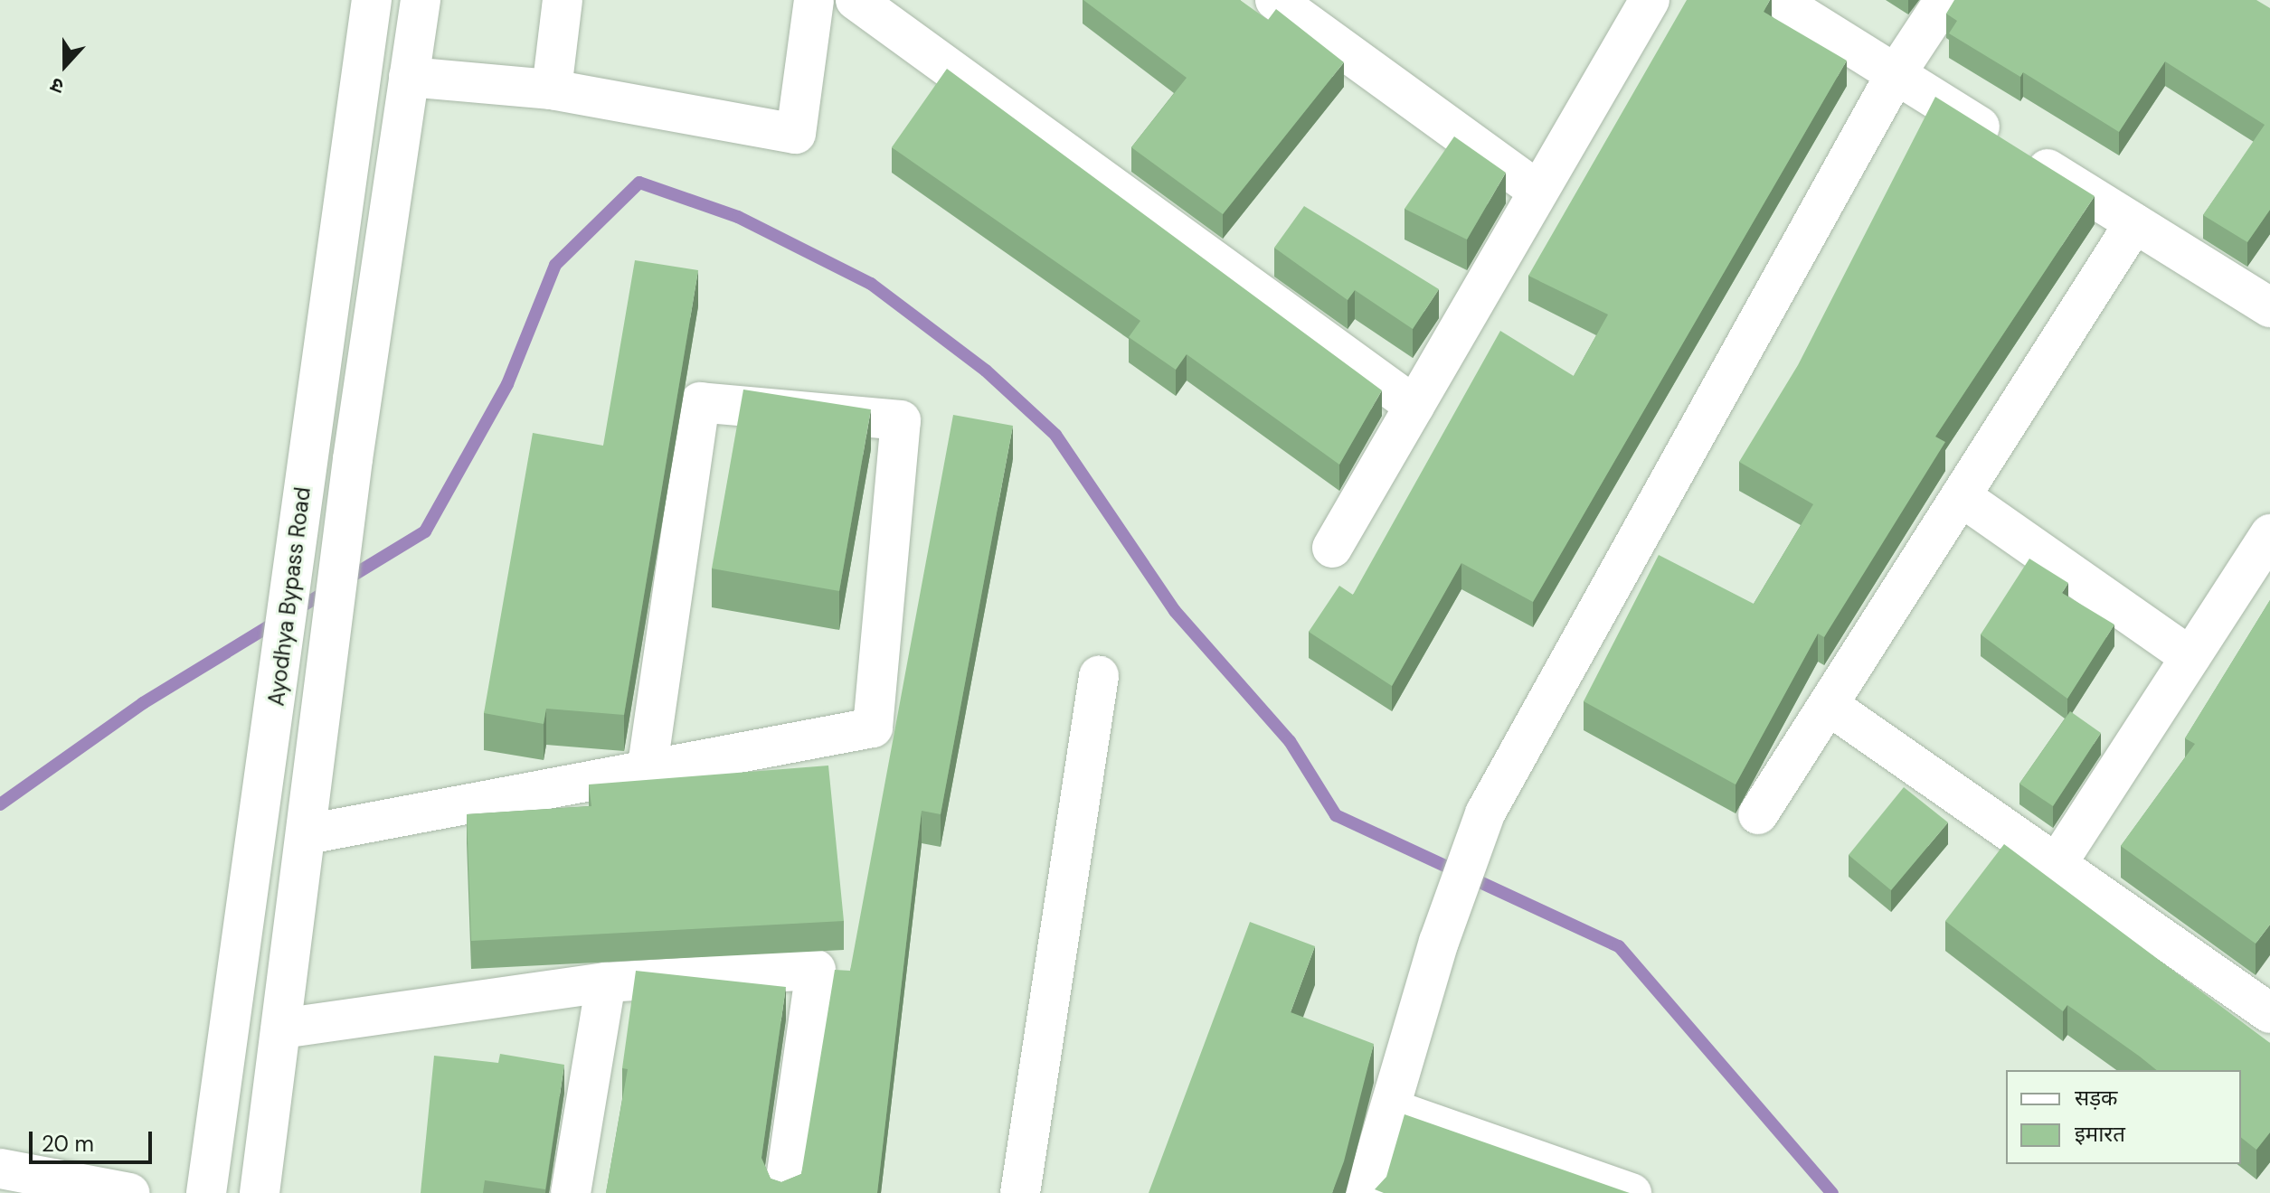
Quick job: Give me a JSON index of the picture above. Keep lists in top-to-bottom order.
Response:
{
  "streets": {
    "street": ["Ayodhya Bypass Road"]
  },
  "legend": ["सड़क", "इमारत"],
  "scale_bar": "20 m",
  "north": "bottom"
}
